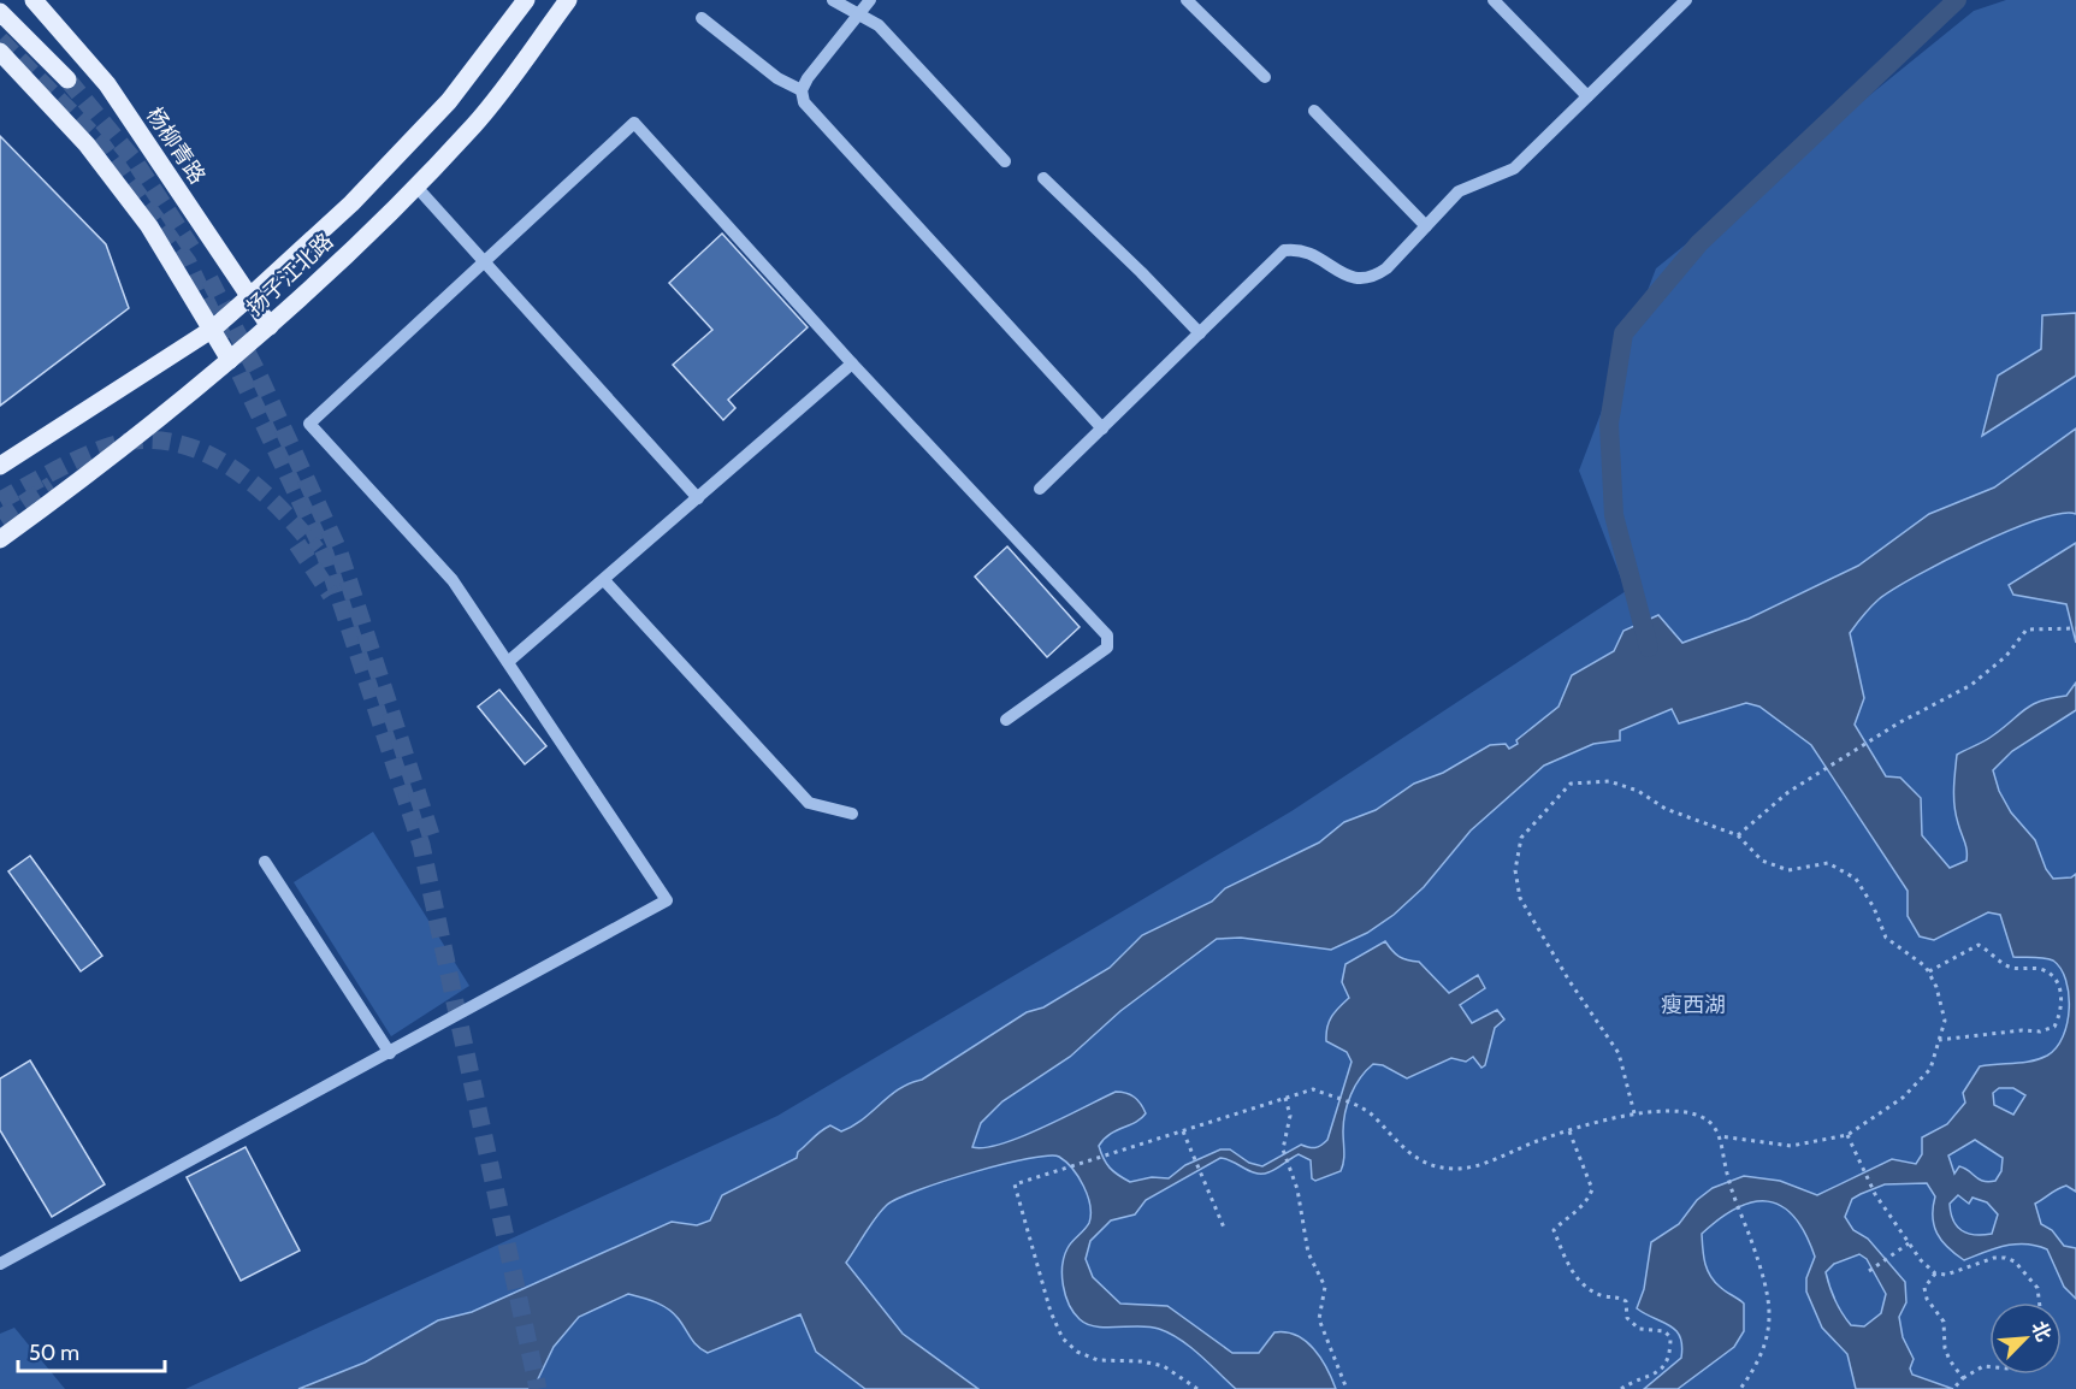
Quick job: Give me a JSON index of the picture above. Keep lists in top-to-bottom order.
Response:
{
  "streets": {
    "main road": ["杨柳青路", "扬子江北路"]
  },
  "crossings": [
    ["杨柳青路", "扬子江北路"]
  ],
  "parks": ["瘦西湖"],
  "scale_bar": "50 m",
  "north": "top right"
}
